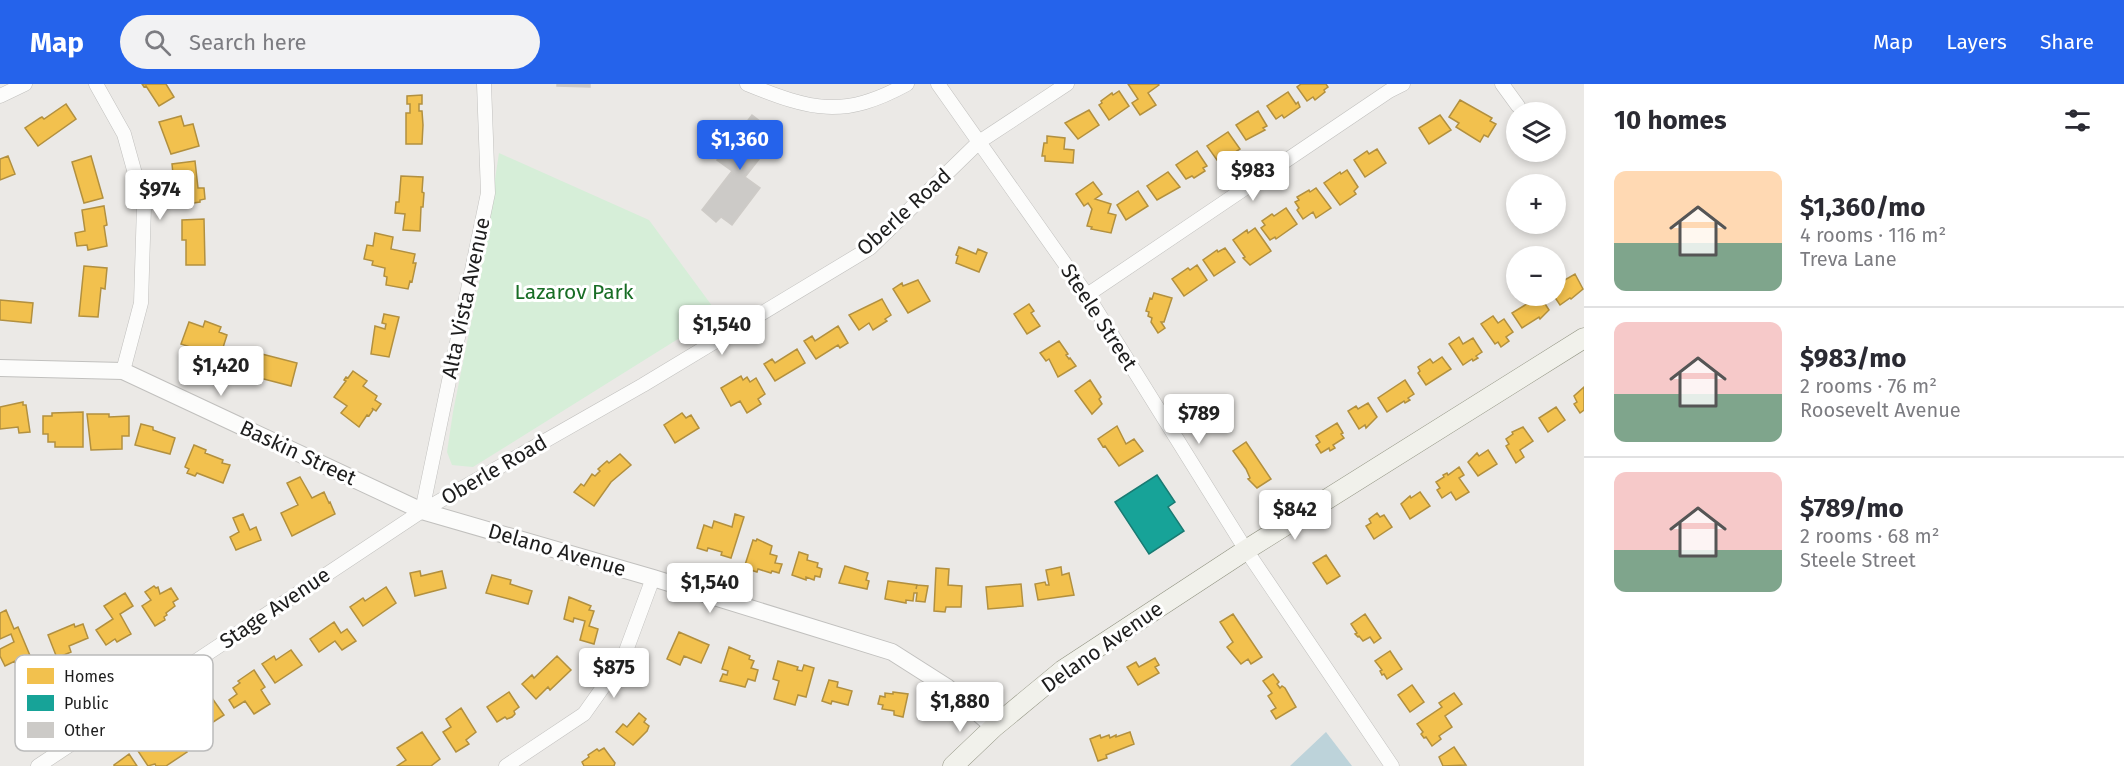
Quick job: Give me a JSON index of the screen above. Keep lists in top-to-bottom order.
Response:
{
  "streets": {
    "main road": ["Delano Avenue"],
    "street": [
      "Oberle Road",
      "Alta Vista Avenue",
      "Steele Street",
      "Baskin Street",
      "Stage Avenue"
    ]
  },
  "crossings": [
    ["Oberle Road", "Alta Vista Avenue"],
    ["Oberle Road", "Steele Street"],
    ["Oberle Road", "Baskin Street"],
    ["Oberle Road", "Delano Avenue"],
    ["Oberle Road", "Stage Avenue"],
    ["Alta Vista Avenue", "Baskin Street"],
    ["Alta Vista Avenue", "Delano Avenue"],
    ["Alta Vista Avenue", "Stage Avenue"],
    ["Steele Street", "Delano Avenue"],
    ["Baskin Street", "Delano Avenue"],
    ["Baskin Street", "Stage Avenue"],
    ["Delano Avenue", "Stage Avenue"]
  ],
  "parks": ["Lazarov Park"],
  "legend": ["Homes", "Public", "Other"],
  "page": {
    "header": "Map",
    "search": "Search here",
    "nav": ["Map", "Layers", "Share"],
    "heading": "10 homes",
    "map_buttons": ["+", "−"],
    "price": [
      "$1,360",
      "$983",
      "$974",
      "$1,540",
      "$1,420",
      "$789",
      "$842",
      "$1,540",
      "$875",
      "$1,880"
    ],
    "list": [
      {
        "name": "$1,360/mo",
        "note": "4 rooms · 116 m² · Treva Lane"
      },
      {
        "name": "$983/mo",
        "note": "2 rooms · 76 m² · Roosevelt Avenue"
      },
      {
        "name": "$789/mo",
        "note": "2 rooms · 68 m² · Steele Street"
      }
    ]
  }
}
